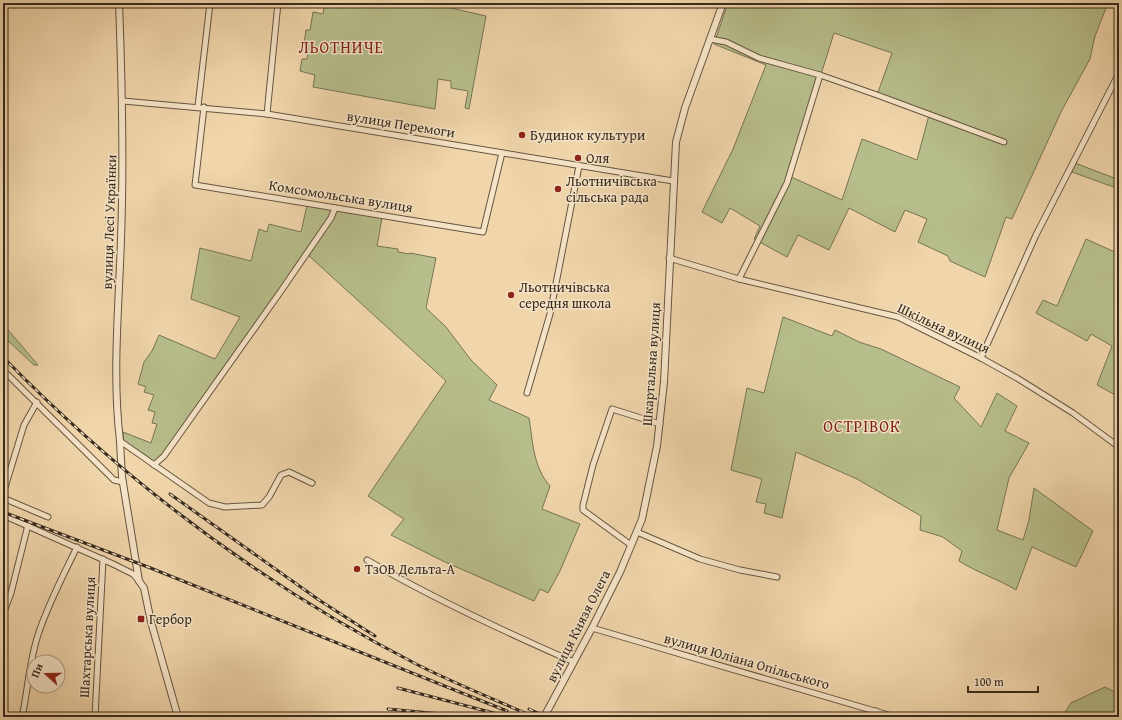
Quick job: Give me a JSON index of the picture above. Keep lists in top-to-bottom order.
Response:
{
  "streets": {
    "street": [
      "вулиця Перемоги",
      "Комсомольська вулиця",
      "вулиця Лесі Українки",
      "Шкільна вулиця",
      "Шкартальна вулиця",
      "вулиця Князя Олега",
      "Шахтарська вулиця",
      "вулиця Юліана Опільського"
    ]
  },
  "crossings": [
    ["вулиця Перемоги", "Комсомольська вулиця"],
    ["вулиця Перемоги", "вулиця Лесі Українки"],
    ["вулиця Перемоги", "Шкартальна вулиця"],
    ["Шкільна вулиця", "Шкартальна вулиця"],
    ["Шкартальна вулиця", "вулиця Князя Олега"],
    ["вулиця Князя Олега", "вулиця Юліана Опільського"]
  ],
  "districts": ["ЛЬОТНИЧЕ", "ОСТРІВОК"],
  "places": {
    "other": [
      "Будинок культури",
      "Оля",
      "Льотничівська сільська рада",
      "Льотничівська середня школа",
      "ТзОВ Дельта-А"
    ],
    "transit": ["Гербор"]
  },
  "scale_bar": "100 m",
  "north": "left"
}
